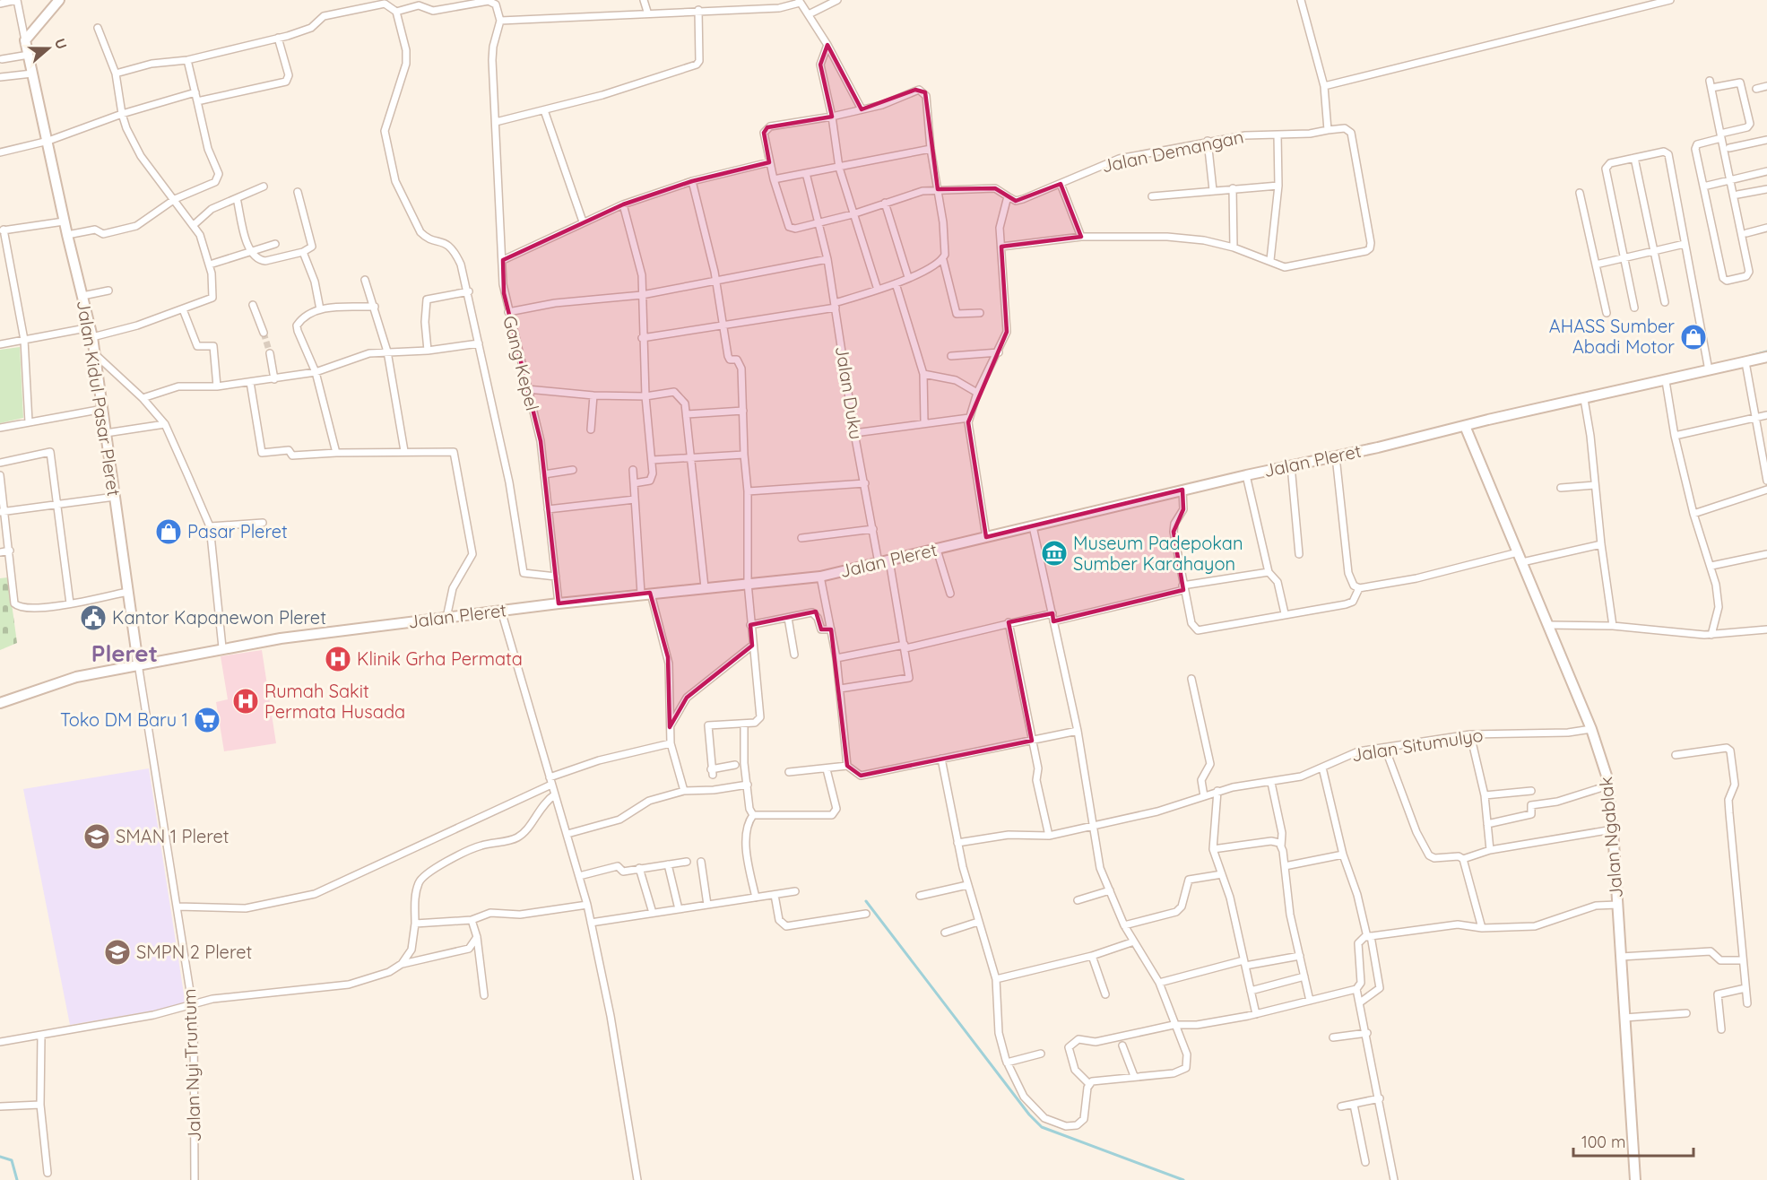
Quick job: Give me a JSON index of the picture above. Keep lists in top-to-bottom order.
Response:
{
  "streets": {
    "main road": ["Jalan Kidul Pasar Pleret", "Jalan Pleret", "Jalan Ngablak"],
    "street": [
      "Jalan Demangan",
      "Gang Kepel",
      "Jalan Duku",
      "Jalan Situmulyo",
      "Jalan Nyi Truntum"
    ]
  },
  "crossings": [
    ["Gang Kepel", "Jalan Pleret"],
    ["Jalan Duku", "Jalan Pleret"],
    ["Jalan Kidul Pasar Pleret", "Jalan Pleret"],
    ["Jalan Kidul Pasar Pleret", "Jalan Nyi Truntum"],
    ["Jalan Pleret", "Jalan Ngablak"],
    ["Jalan Pleret", "Jalan Nyi Truntum"],
    ["Jalan Situmulyo", "Jalan Ngablak"]
  ],
  "districts": ["Pleret"],
  "places": {
    "shop": ["AHASS Sumber Abadi Motor", "Pasar Pleret"],
    "museum": ["Museum Padepokan Sumber Karahayon"],
    "public building": ["Kantor Kapanewon Pleret"],
    "hospital": ["Klinik Grha Permata", "Rumah Sakit Permata Husada"],
    "supermarket": ["Toko DM Baru 1"],
    "school or university": ["SMAN 1 Pleret", "SMPN 2 Pleret"]
  },
  "scale_bar": "100 m",
  "north": "right"
}
